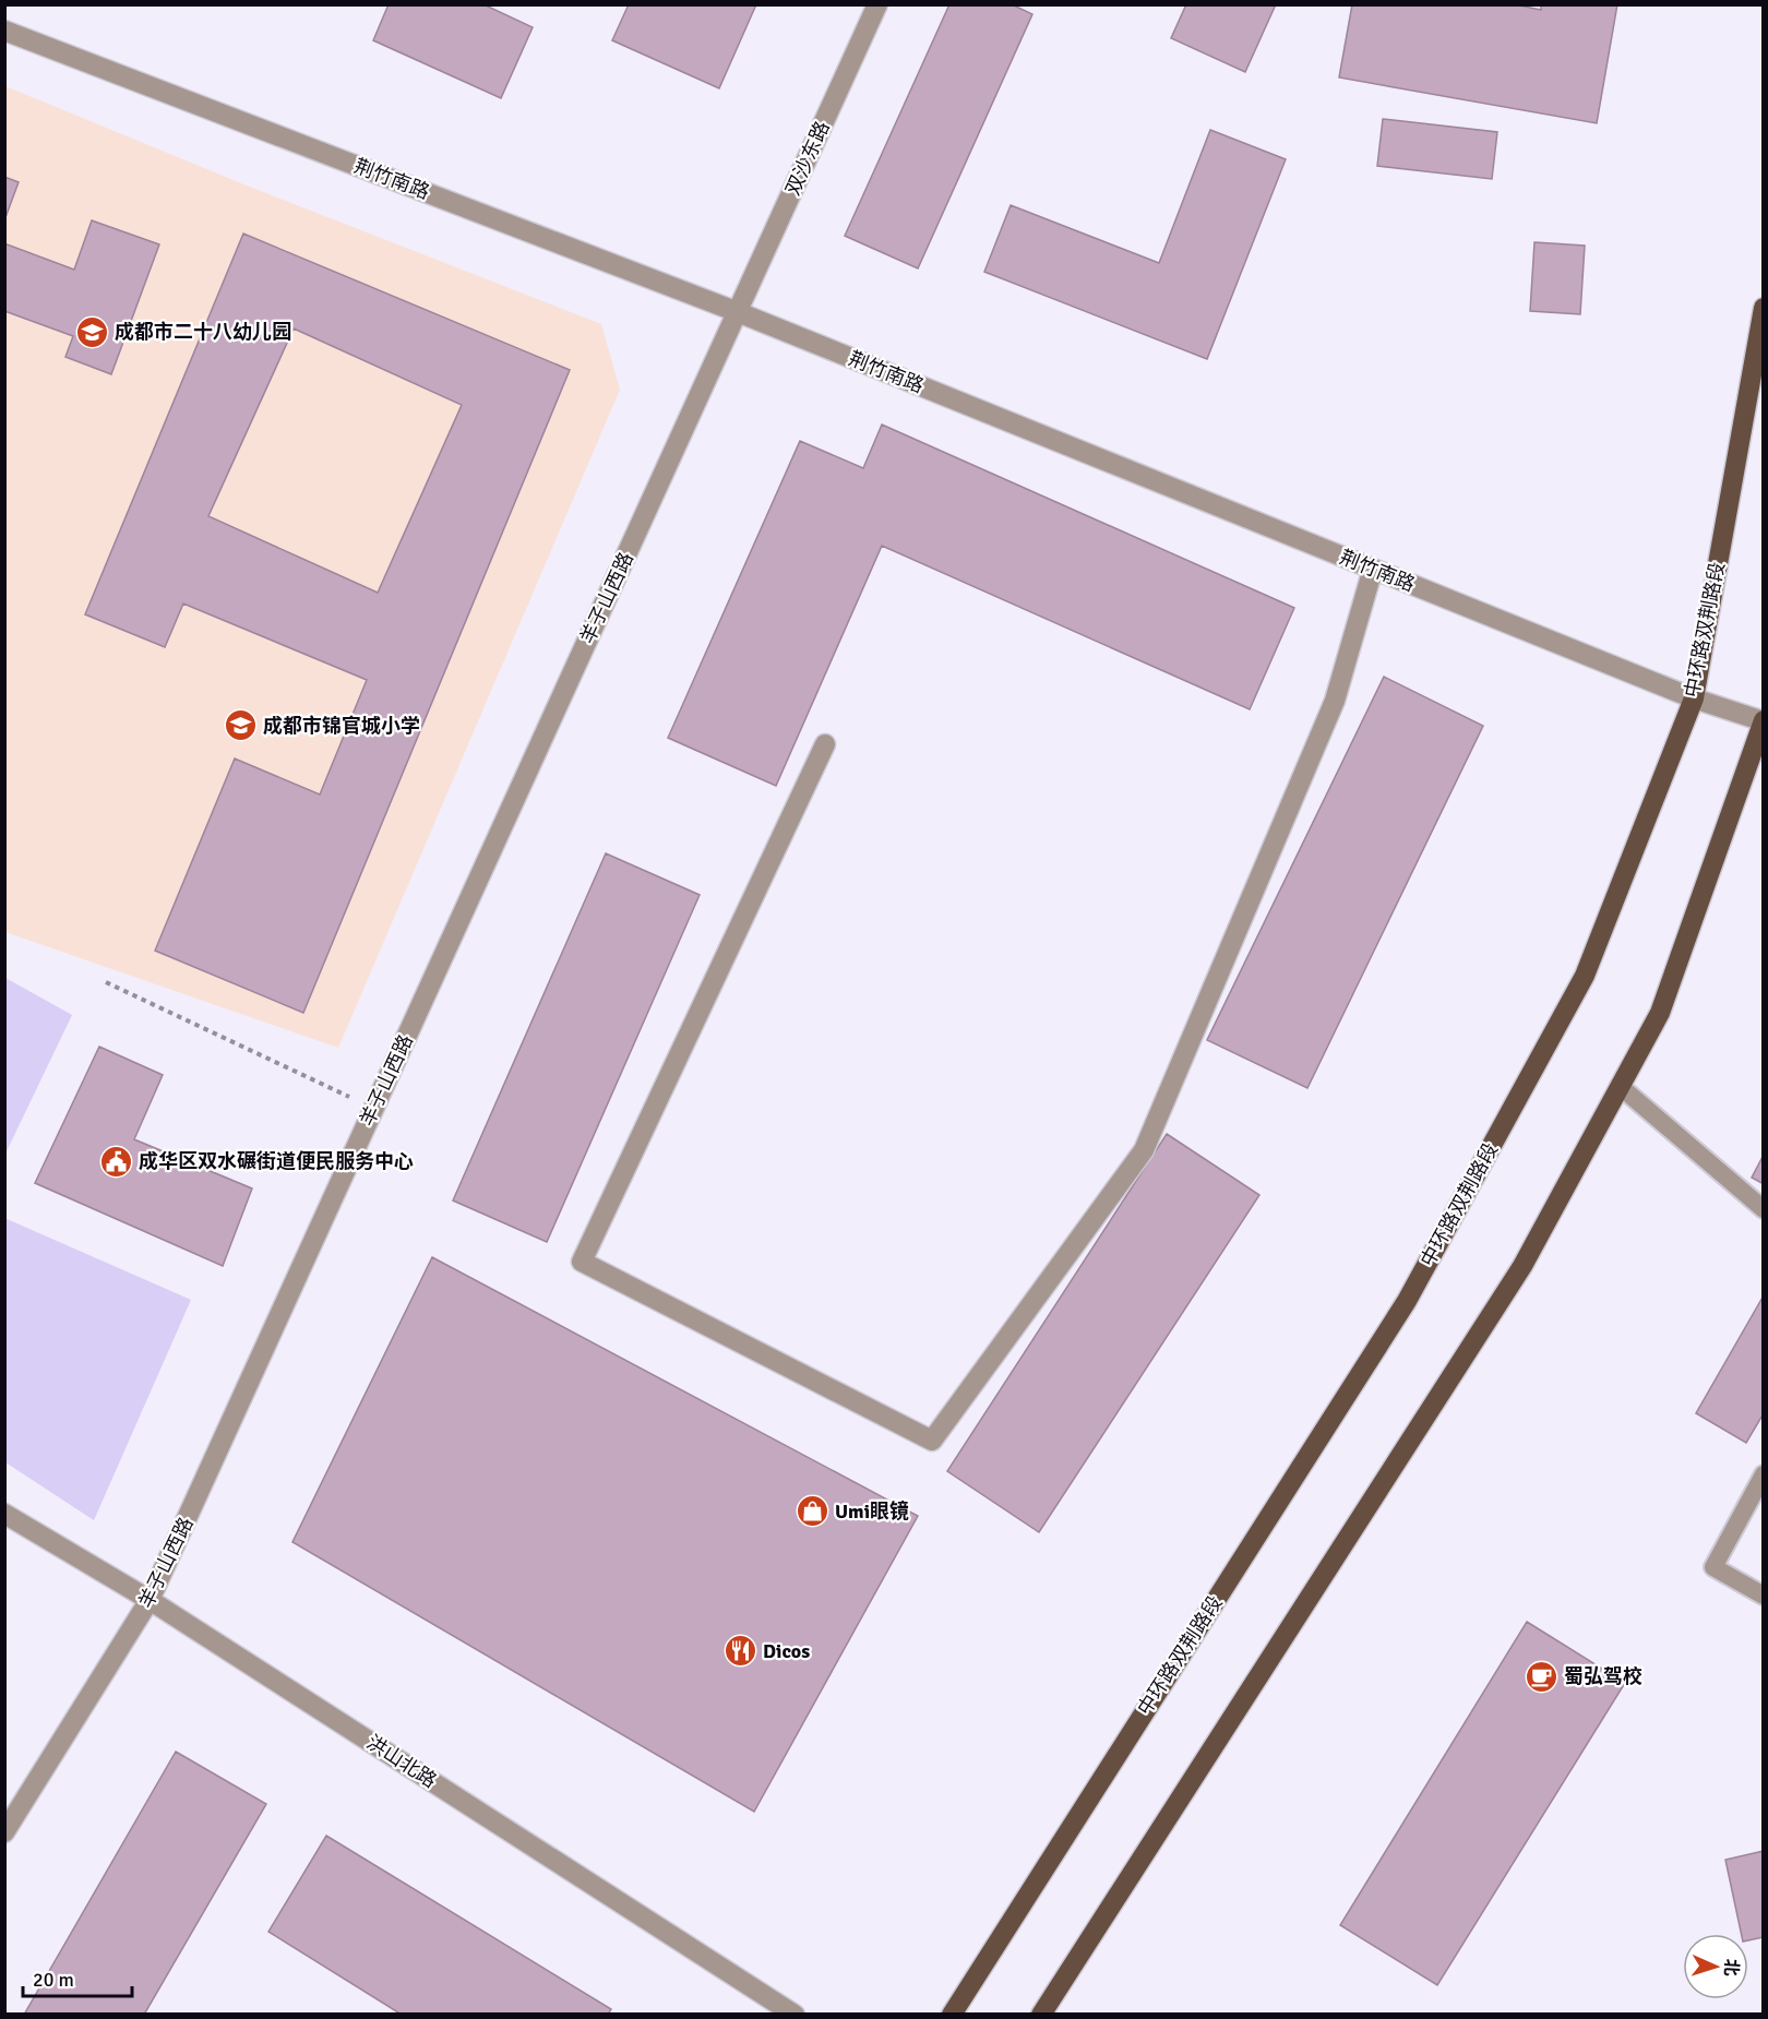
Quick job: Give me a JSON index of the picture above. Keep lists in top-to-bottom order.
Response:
{
  "streets": {
    "main road": ["中环路双荆路段"],
    "street": [
      "双沙东路",
      "荆竹南路",
      "羊子山西路",
      "洪山北路"
    ]
  },
  "crossings": [
    ["双沙东路", "荆竹南路"],
    ["双沙东路", "羊子山西路"],
    ["荆竹南路", "羊子山西路"],
    ["荆竹南路", "中环路双荆路段"],
    ["羊子山西路", "洪山北路"]
  ],
  "places": {
    "school or university": ["成都市二十八幼儿园", "成都市锦官城小学"],
    "public building": ["成华区双水碾街道便民服务中心"],
    "shop": ["Umi眼镜"],
    "restaurant": ["Dicos"],
    "cafe": ["蜀弘驾校"]
  },
  "scale_bar": "20 m",
  "north": "right"
}
